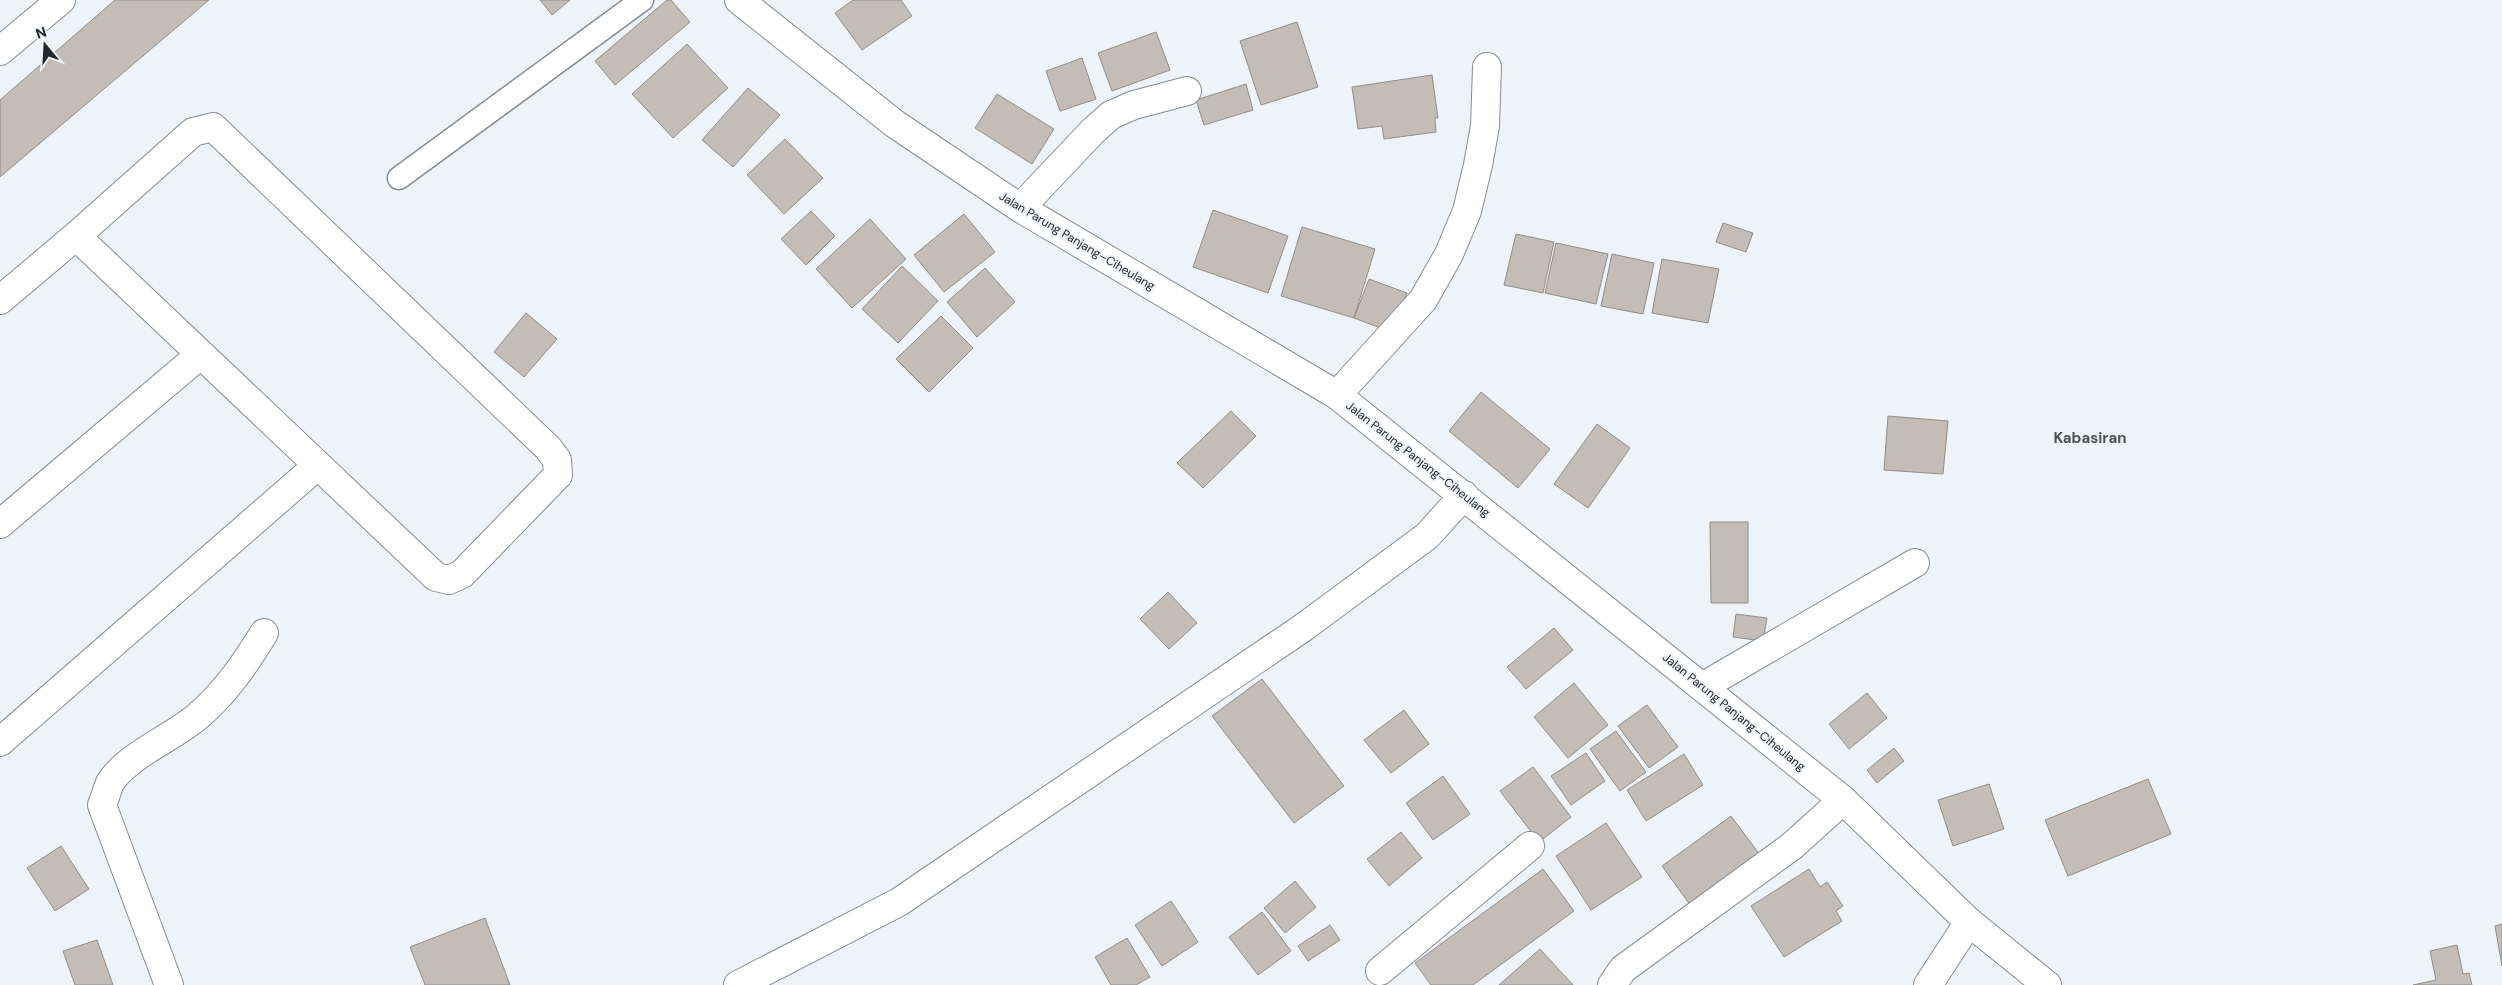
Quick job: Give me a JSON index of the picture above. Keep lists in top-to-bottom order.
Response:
{
  "streets": {
    "street": ["Jalan Parung Panjang–Ciheulang"]
  },
  "districts": ["Kabasiran"],
  "north": "top"
}
